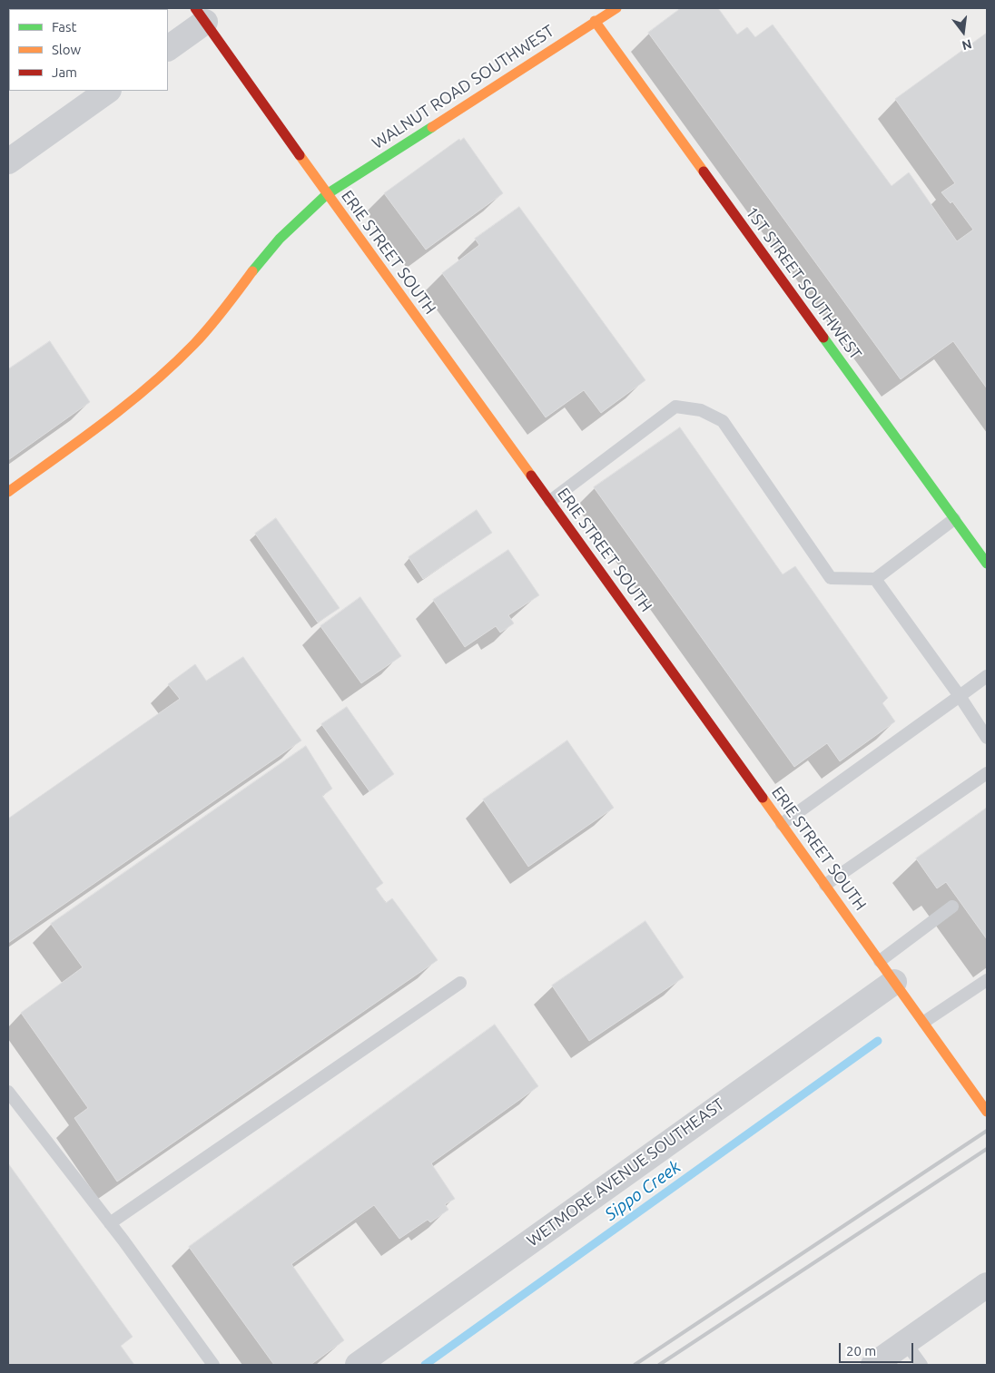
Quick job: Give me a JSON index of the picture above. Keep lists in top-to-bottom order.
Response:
{
  "streets": {
    "main road": ["WALNUT ROAD SOUTHWEST", "ERIE STREET SOUTH", "1ST STREET SOUTHWEST"],
    "street": ["WETMORE AVENUE SOUTHEAST"]
  },
  "crossings": [
    ["WALNUT ROAD SOUTHWEST", "ERIE STREET SOUTH"],
    ["WALNUT ROAD SOUTHWEST", "1ST STREET SOUTHWEST"],
    ["ERIE STREET SOUTH", "WETMORE AVENUE SOUTHEAST"]
  ],
  "water": ["Sippo Creek"],
  "legend": ["Fast", "Slow", "Jam"],
  "scale_bar": "20 m",
  "north": "bottom"
}
